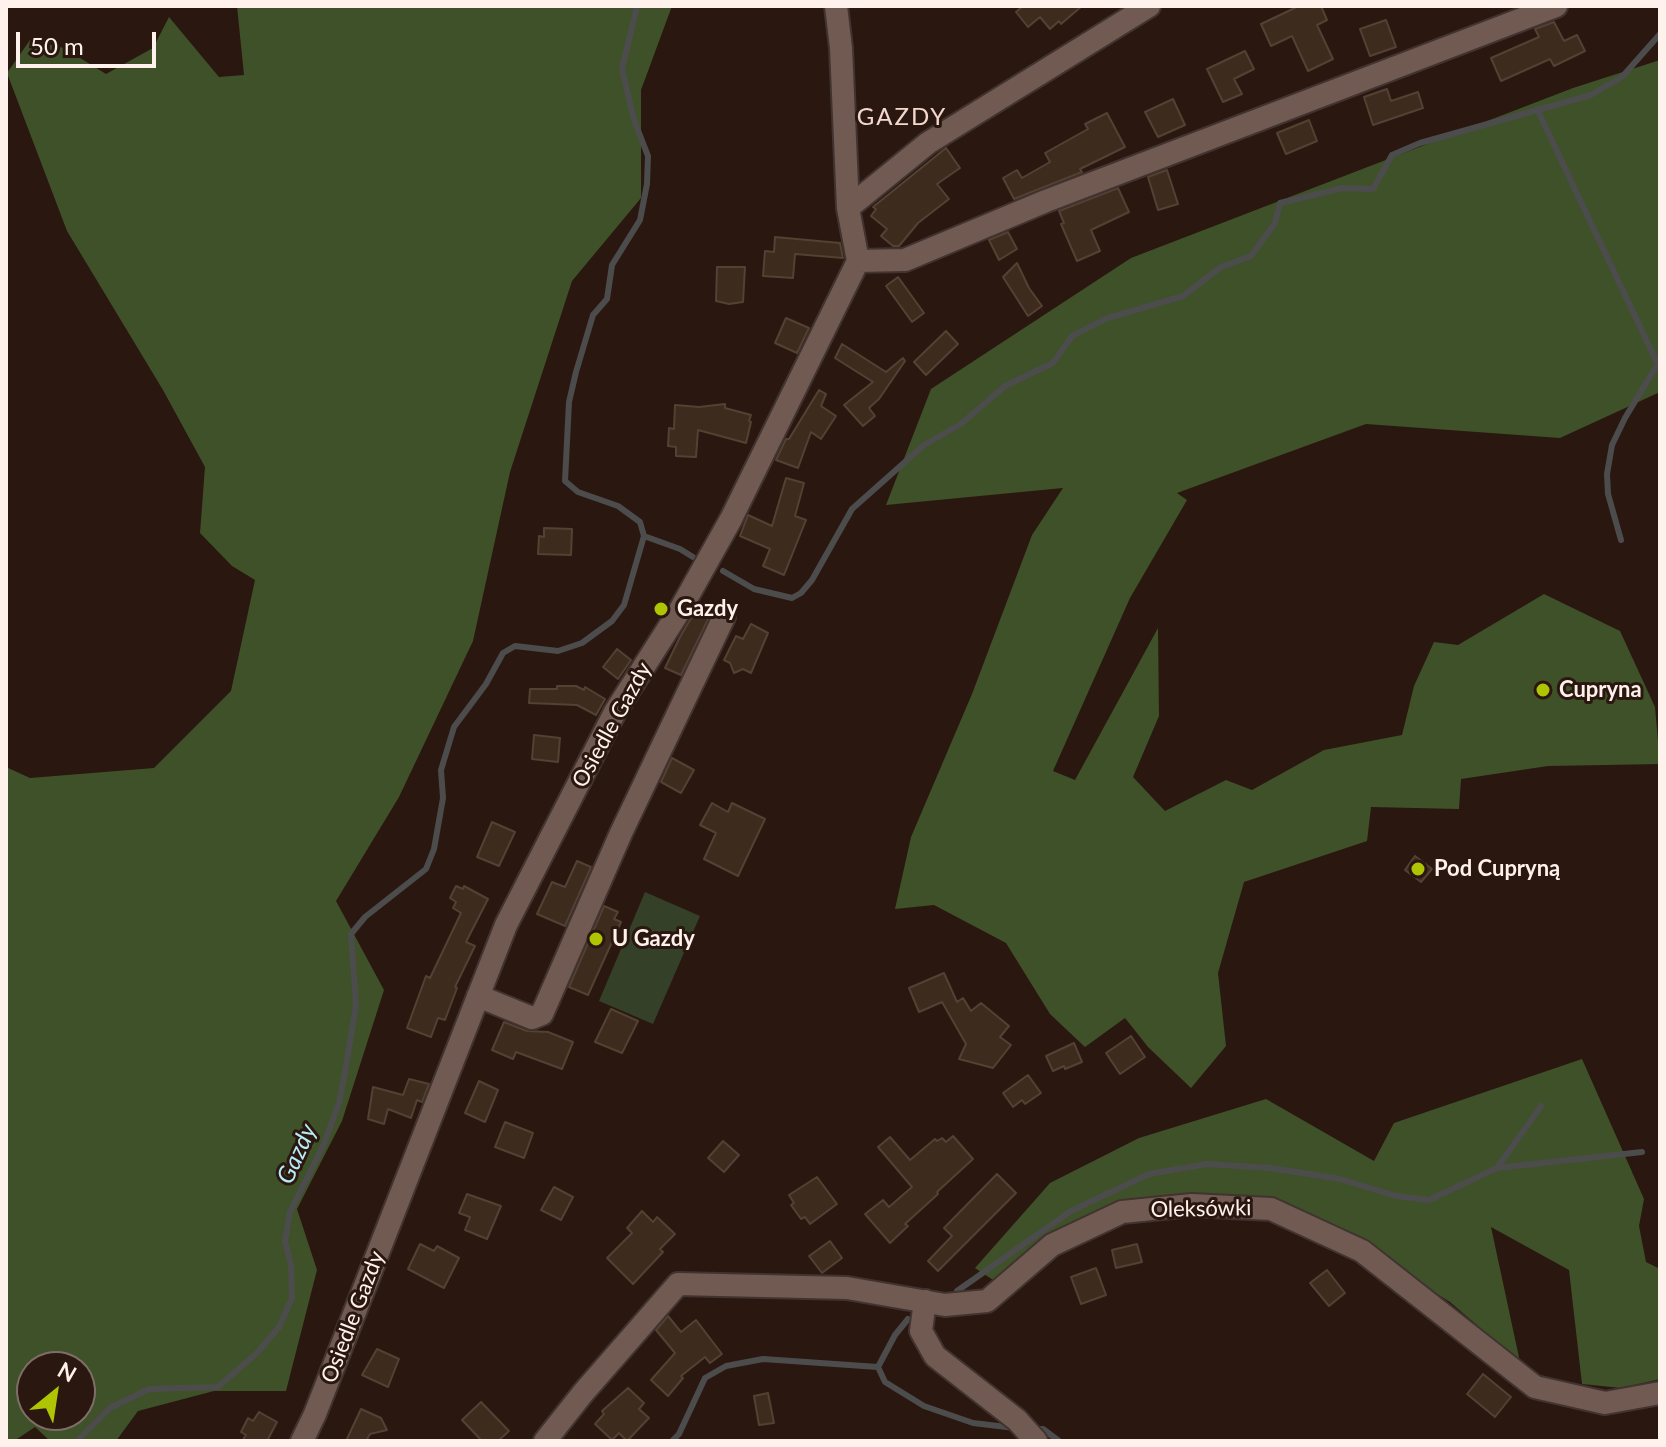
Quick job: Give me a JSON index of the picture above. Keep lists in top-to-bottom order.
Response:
{
  "streets": {
    "street": ["Osiedle Gazdy", "Oleksówki"]
  },
  "districts": ["GAZDY"],
  "water": ["Gazdy"],
  "places": [
    "Gazdy",
    "Cupryna",
    "Pod Cupryną",
    "U Gazdy"
  ],
  "scale_bar": "50 m",
  "north": "top right"
}
